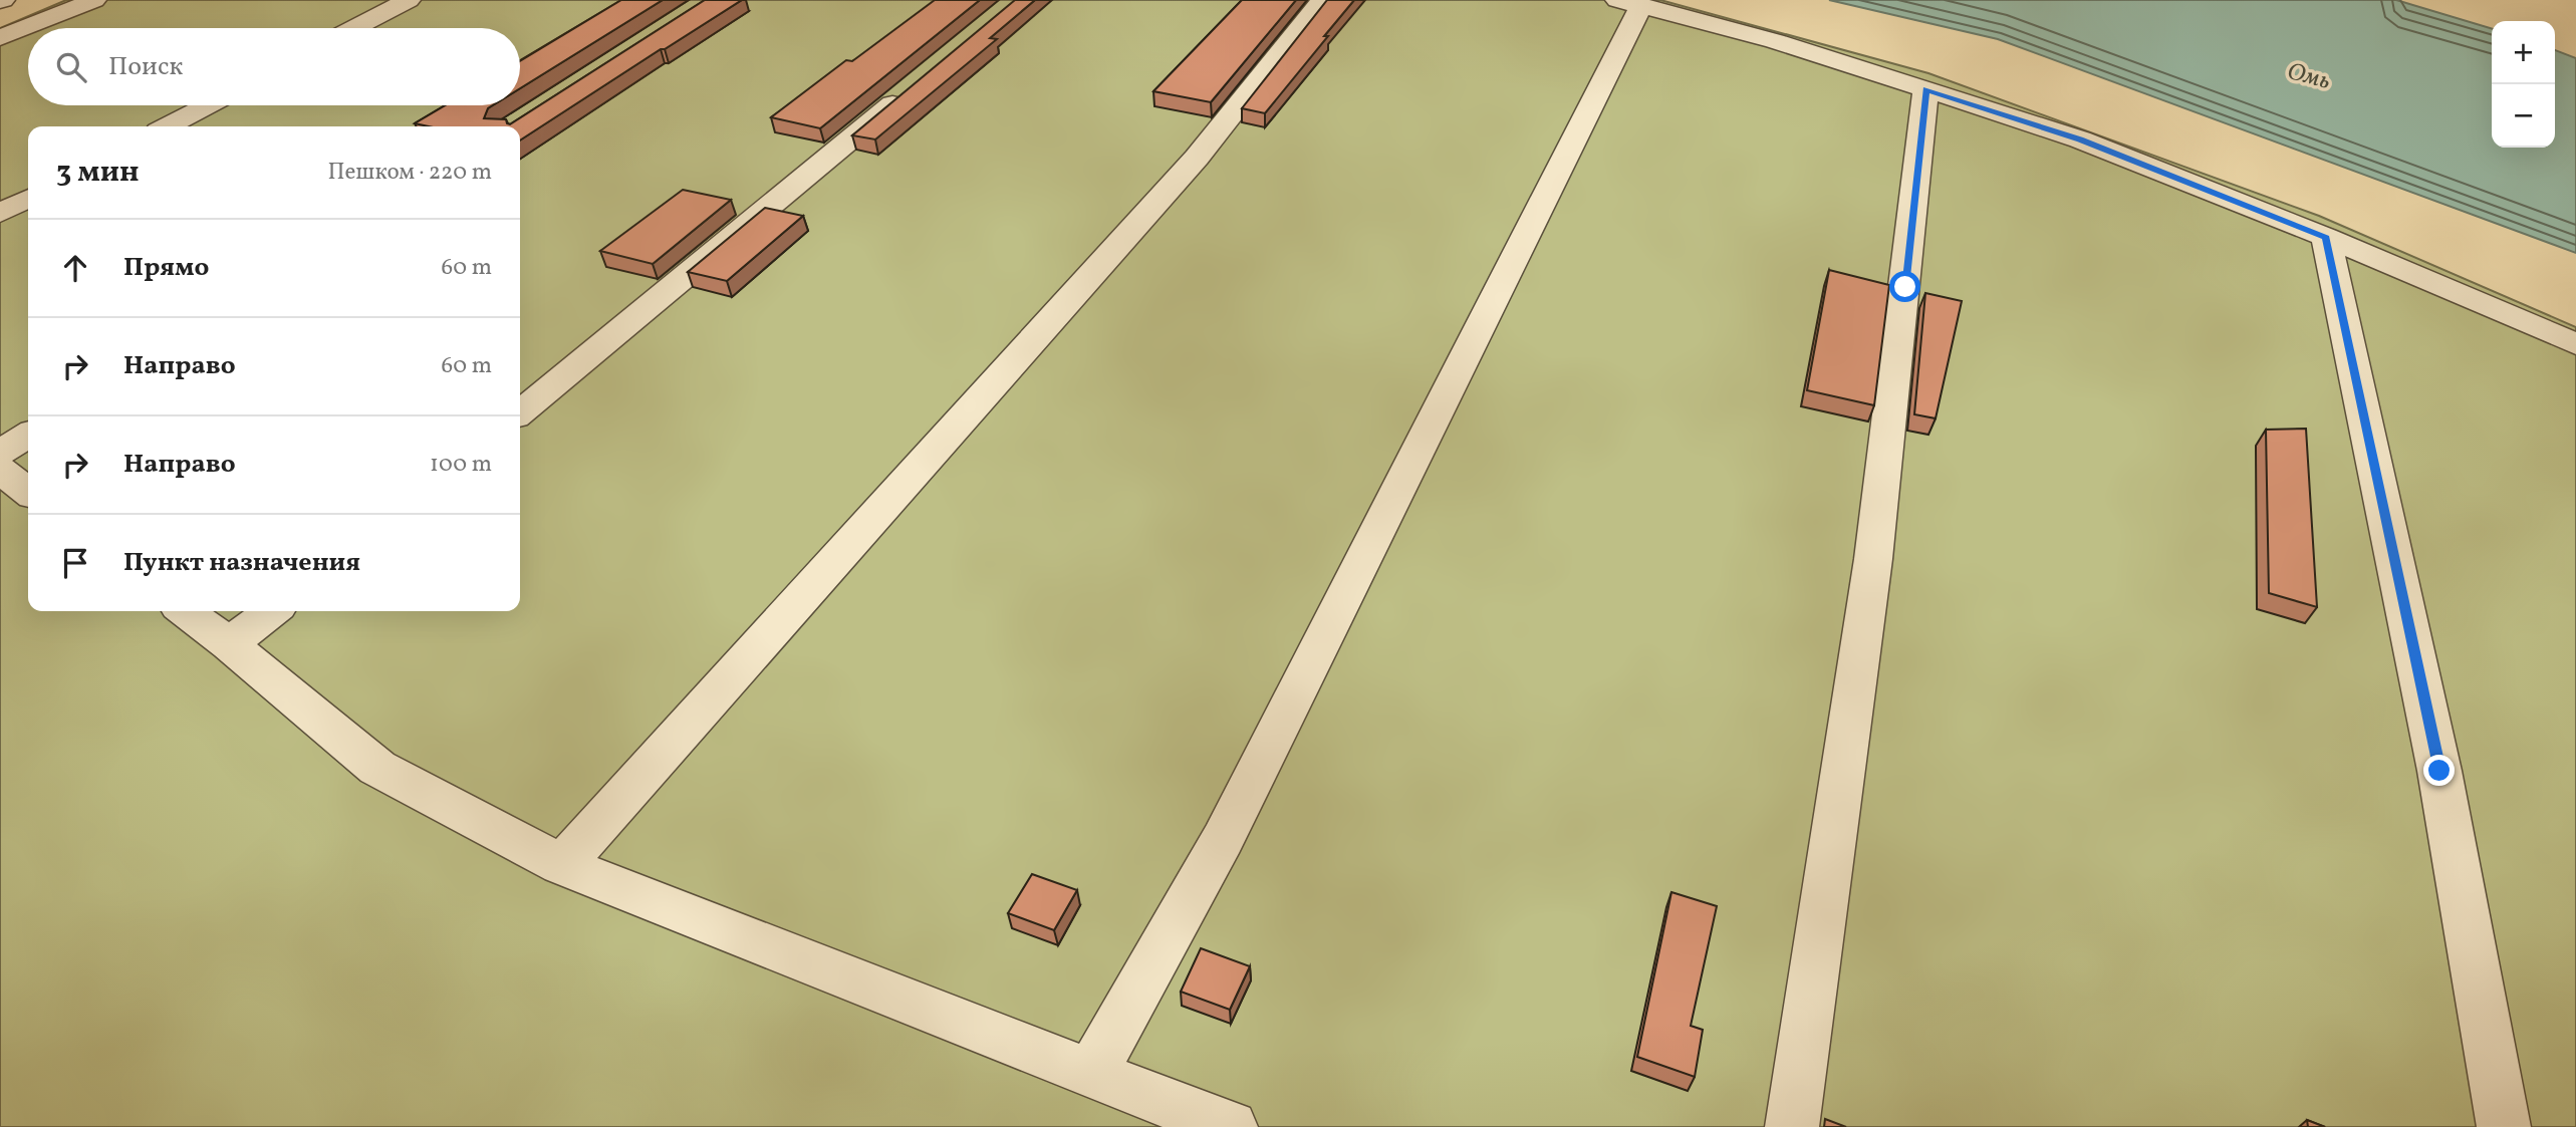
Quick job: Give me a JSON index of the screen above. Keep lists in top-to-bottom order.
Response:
{
  "water": ["Омь"],
  "page": {
    "map_buttons": ["+", "−"],
    "search": "Поиск",
    "heading": ["3 мин", "Пешком · 220 m"],
    "list": [
      ["Прямо", "60 m"],
      ["Направо", "60 m"],
      ["Направо", "100 m"],
      "Пункт назначения"
    ]
  }
}
